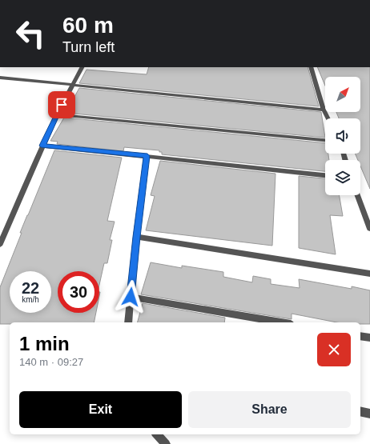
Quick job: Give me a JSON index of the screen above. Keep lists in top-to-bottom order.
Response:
{
  "north": "top right",
  "page": {
    "turn": ["60 m", "Turn left"],
    "speed": "22 km/h",
    "limit": "30",
    "heading": ["1 min", "140 m · 09:27"],
    "buttons": ["Exit", "Share"]
  }
}
